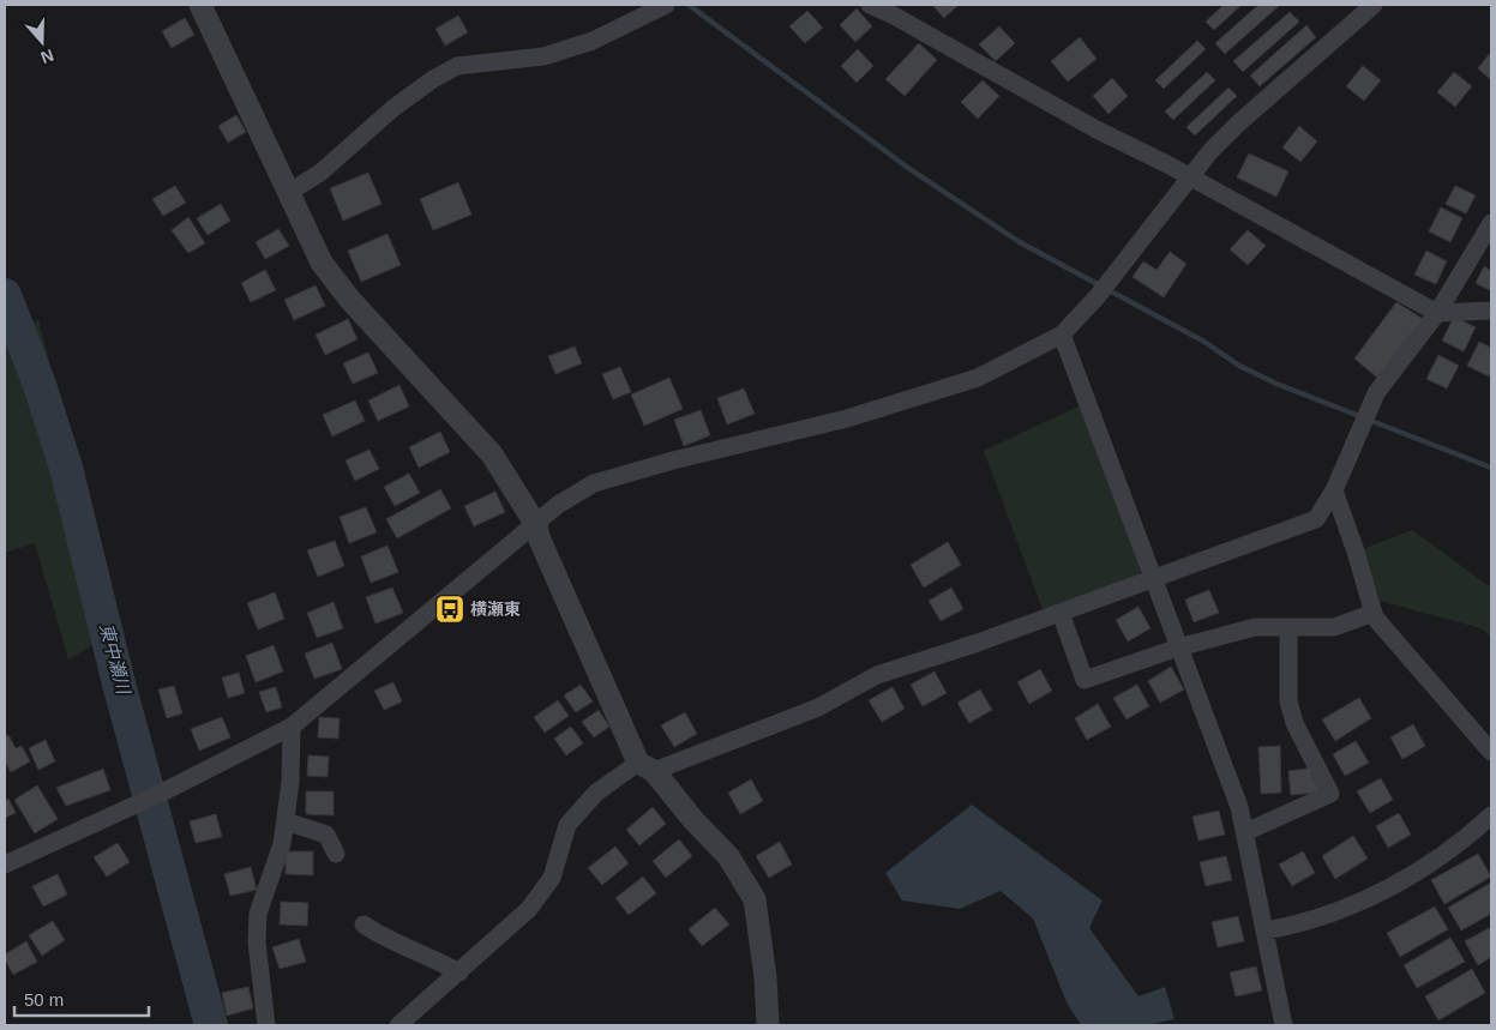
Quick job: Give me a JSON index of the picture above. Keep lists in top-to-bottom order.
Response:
{
  "water": ["東中瀬川"],
  "places": {
    "bus stop": ["横瀬東"]
  },
  "scale_bar": "50 m",
  "north": "bottom"
}
